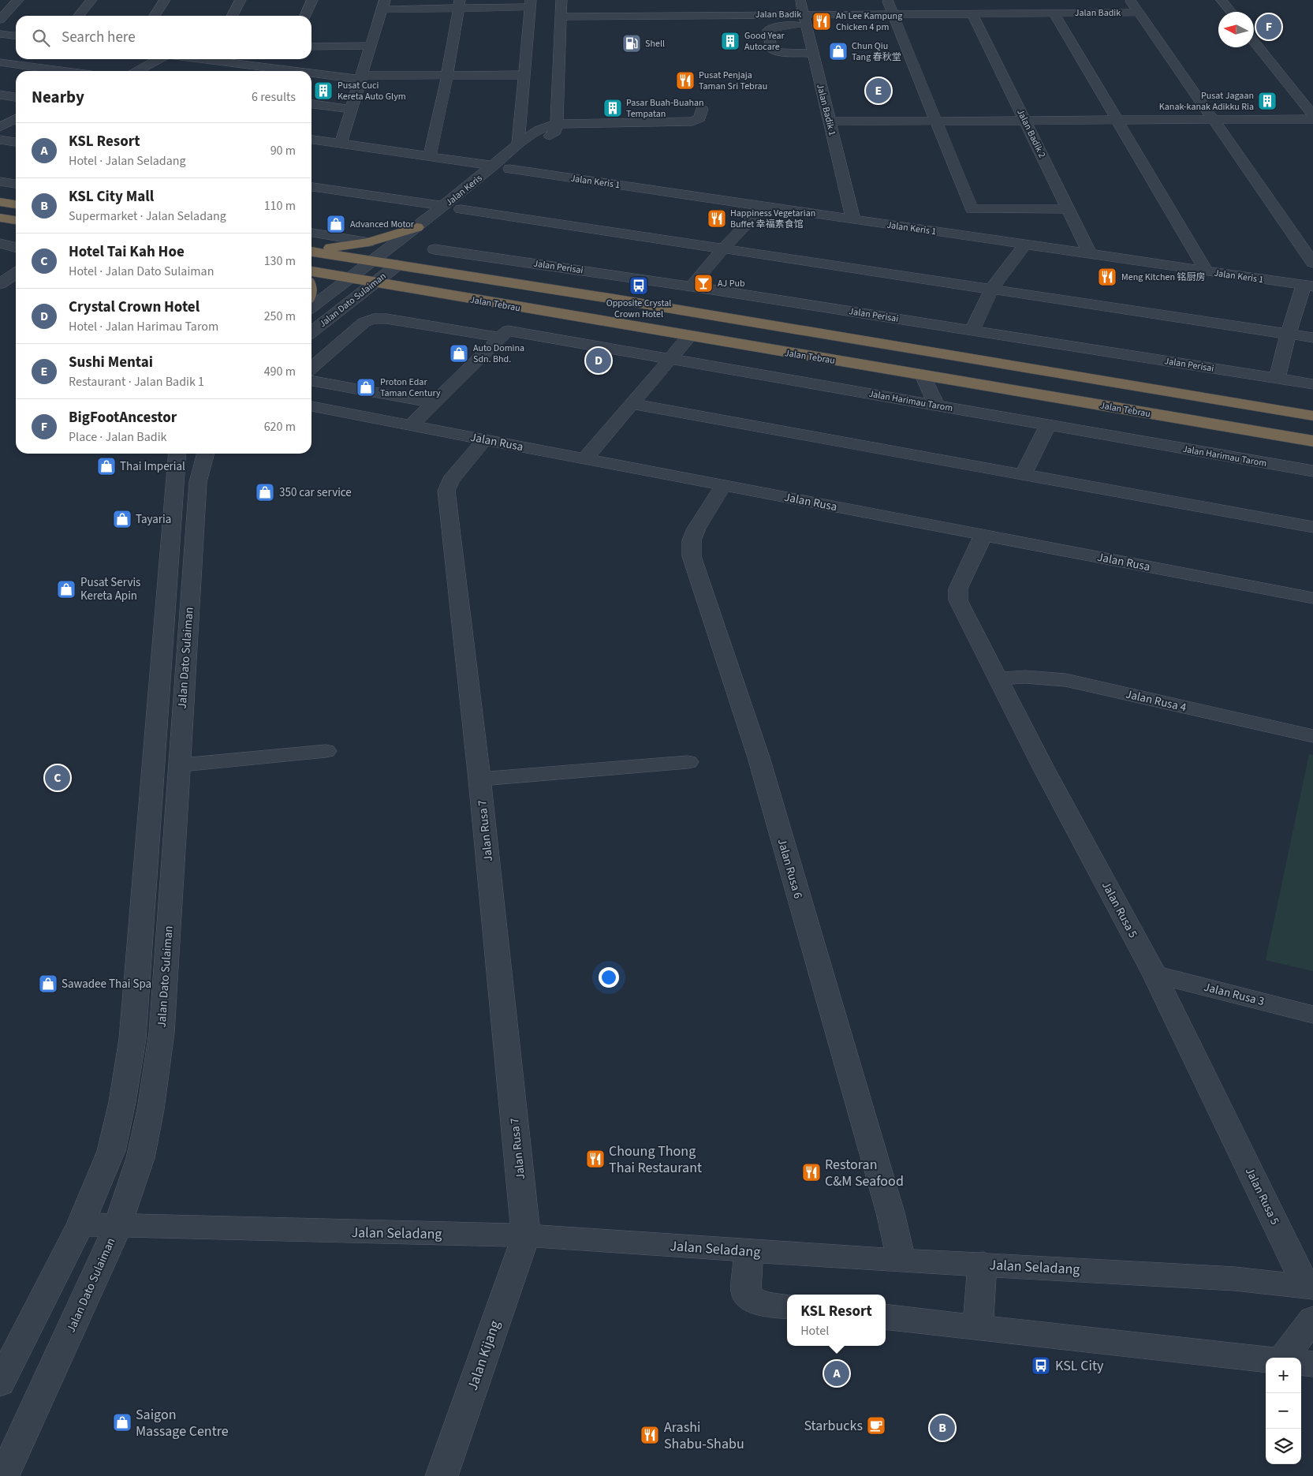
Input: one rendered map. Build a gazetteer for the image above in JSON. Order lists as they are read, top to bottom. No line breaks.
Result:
{"streets":{"highway":["Jalan Tebrau"],"street":["Jalan Badik","Jalan Badik 1","Jalan Badik 2","Jalan Keris 1","Jalan Keris","Jalan Perisai","Jalan Dato Sulaiman","Jalan Harimau Tarom","Jalan Rusa","Jalan Rusa 4","Jalan Rusa 7","Jalan Rusa 6","Jalan Rusa 5","Jalan Rusa 3","Jalan Seladang","Jalan Kijang"]},"crossings":[["Jalan Badik","Jalan Badik 1"],["Jalan Badik","Jalan Badik 2"],["Jalan Badik 1","Jalan Keris 1"],["Jalan Badik 2","Jalan Keris 1"],["Jalan Keris 1","Jalan Keris"],["Jalan Keris","Jalan Perisai"],["Jalan Keris","Jalan Dato Sulaiman"],["Jalan Keris","Jalan Tebrau"],["Jalan Dato Sulaiman","Jalan Tebrau"],["Jalan Dato Sulaiman","Jalan Seladang"],["Jalan Rusa","Jalan Rusa 7"],["Jalan Rusa","Jalan Rusa 6"],["Jalan Rusa","Jalan Rusa 5"],["Jalan Rusa 4","Jalan Rusa 5"],["Jalan Rusa 7","Jalan Seladang"],["Jalan Rusa 7","Jalan Kijang"],["Jalan Rusa 6","Jalan Seladang"],["Jalan Rusa 5","Jalan Rusa 3"],["Jalan Rusa 5","Jalan Seladang"],["Jalan Seladang","Jalan Kijang"]],"places":{"restaurant":["Ah Lee Kampung Chicken 4 pm","Pusat Penjaja Taman Sri Tebrau","Happiness Vegetarian Buffet 幸福素食馆","Meng Kitchen 铭厨房","Choung Thong Thai Restaurant","Restoran C&M Seafood","Arashi Shabu-Shabu"],"building":["Good Year Autocare","Pusat Cuci Kereta Auto Glym","Pusat Jagaan Kanak-kanak Adikku Ria","Pasar Buah-Buahan Tempatan"],"fuel station":["Shell"],"shop":["Chun Qiu Tang 春秋堂","Advanced Motor","Auto Domina Sdn. Bhd.","Proton Edar Taman Century","Thai Imperial","350 car service","Tayaria","Pusat Servis Kereta Apin","Sawadee Thai Spa","Saigon Massage Centre"],"bar":["AJ Pub"],"bus stop":["Opposite Crystal Crown Hotel","KSL City"],"cafe":["Starbucks"]},"north":"left","page":{"pins":["F","E","D","C","A","B"],"search":"Search here","heading":["Nearby","6 results"],"list":[{"mark":"A","name":"KSL Resort","note":"Hotel · Jalan Seladang","value":"90 m"},{"mark":"B","name":"KSL City Mall","note":"Supermarket · Jalan Seladang","value":"110 m"},{"mark":"C","name":"Hotel Tai Kah Hoe","note":"Hotel · Jalan Dato Sulaiman","value":"130 m"},{"mark":"D","name":"Crystal Crown Hotel","note":"Hotel · Jalan Harimau Tarom","value":"250 m"},{"mark":"E","name":"Sushi Mentai","note":"Restaurant · Jalan Badik 1","value":"490 m"},{"mark":"F","name":"BigFootAncestor","note":"Place · Jalan Badik","value":"620 m"}],"popup":["KSL Resort","Hotel"],"map_buttons":["+","−"]}}
